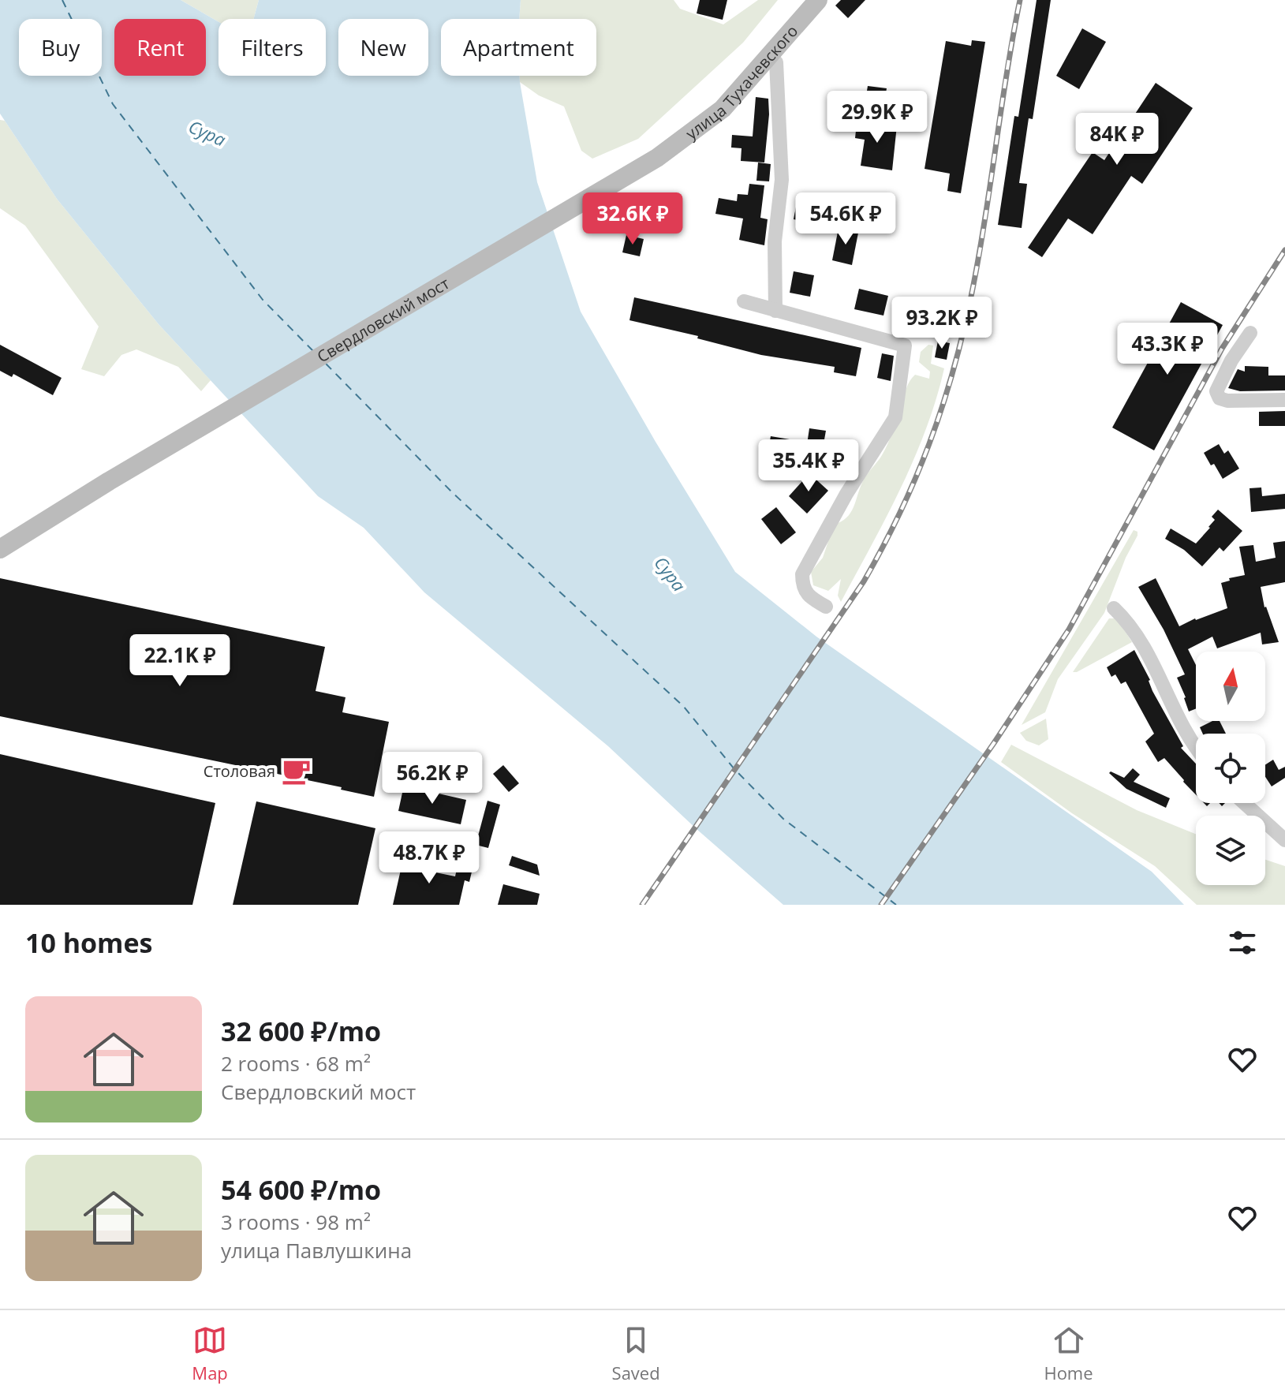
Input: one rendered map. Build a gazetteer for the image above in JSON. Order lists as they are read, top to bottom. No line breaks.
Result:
{"streets":{"main road":["улица Тухачевского","Свердловский мост"]},"crossings":[["улица Тухачевского","Свердловский мост"]],"water":["Сура"],"places":{"cafe":["Столовая"]},"north":"top","page":{"chip":["Buy","Rent","Filters","New","Apartment"],"price":["29.9K ₽","84K ₽","32.6K ₽","54.6K ₽","93.2K ₽","43.3K ₽","35.4K ₽","22.1K ₽","56.2K ₽","48.7K ₽"],"heading":"10 homes","list":[{"name":"32 600 ₽/mo","note":"2 rooms · 68 m² · Свердловский мост"},{"name":"54 600 ₽/mo","note":"3 rooms · 98 m² · улица Павлушкина"}],"tabs":["Map","Saved","Home"]}}
